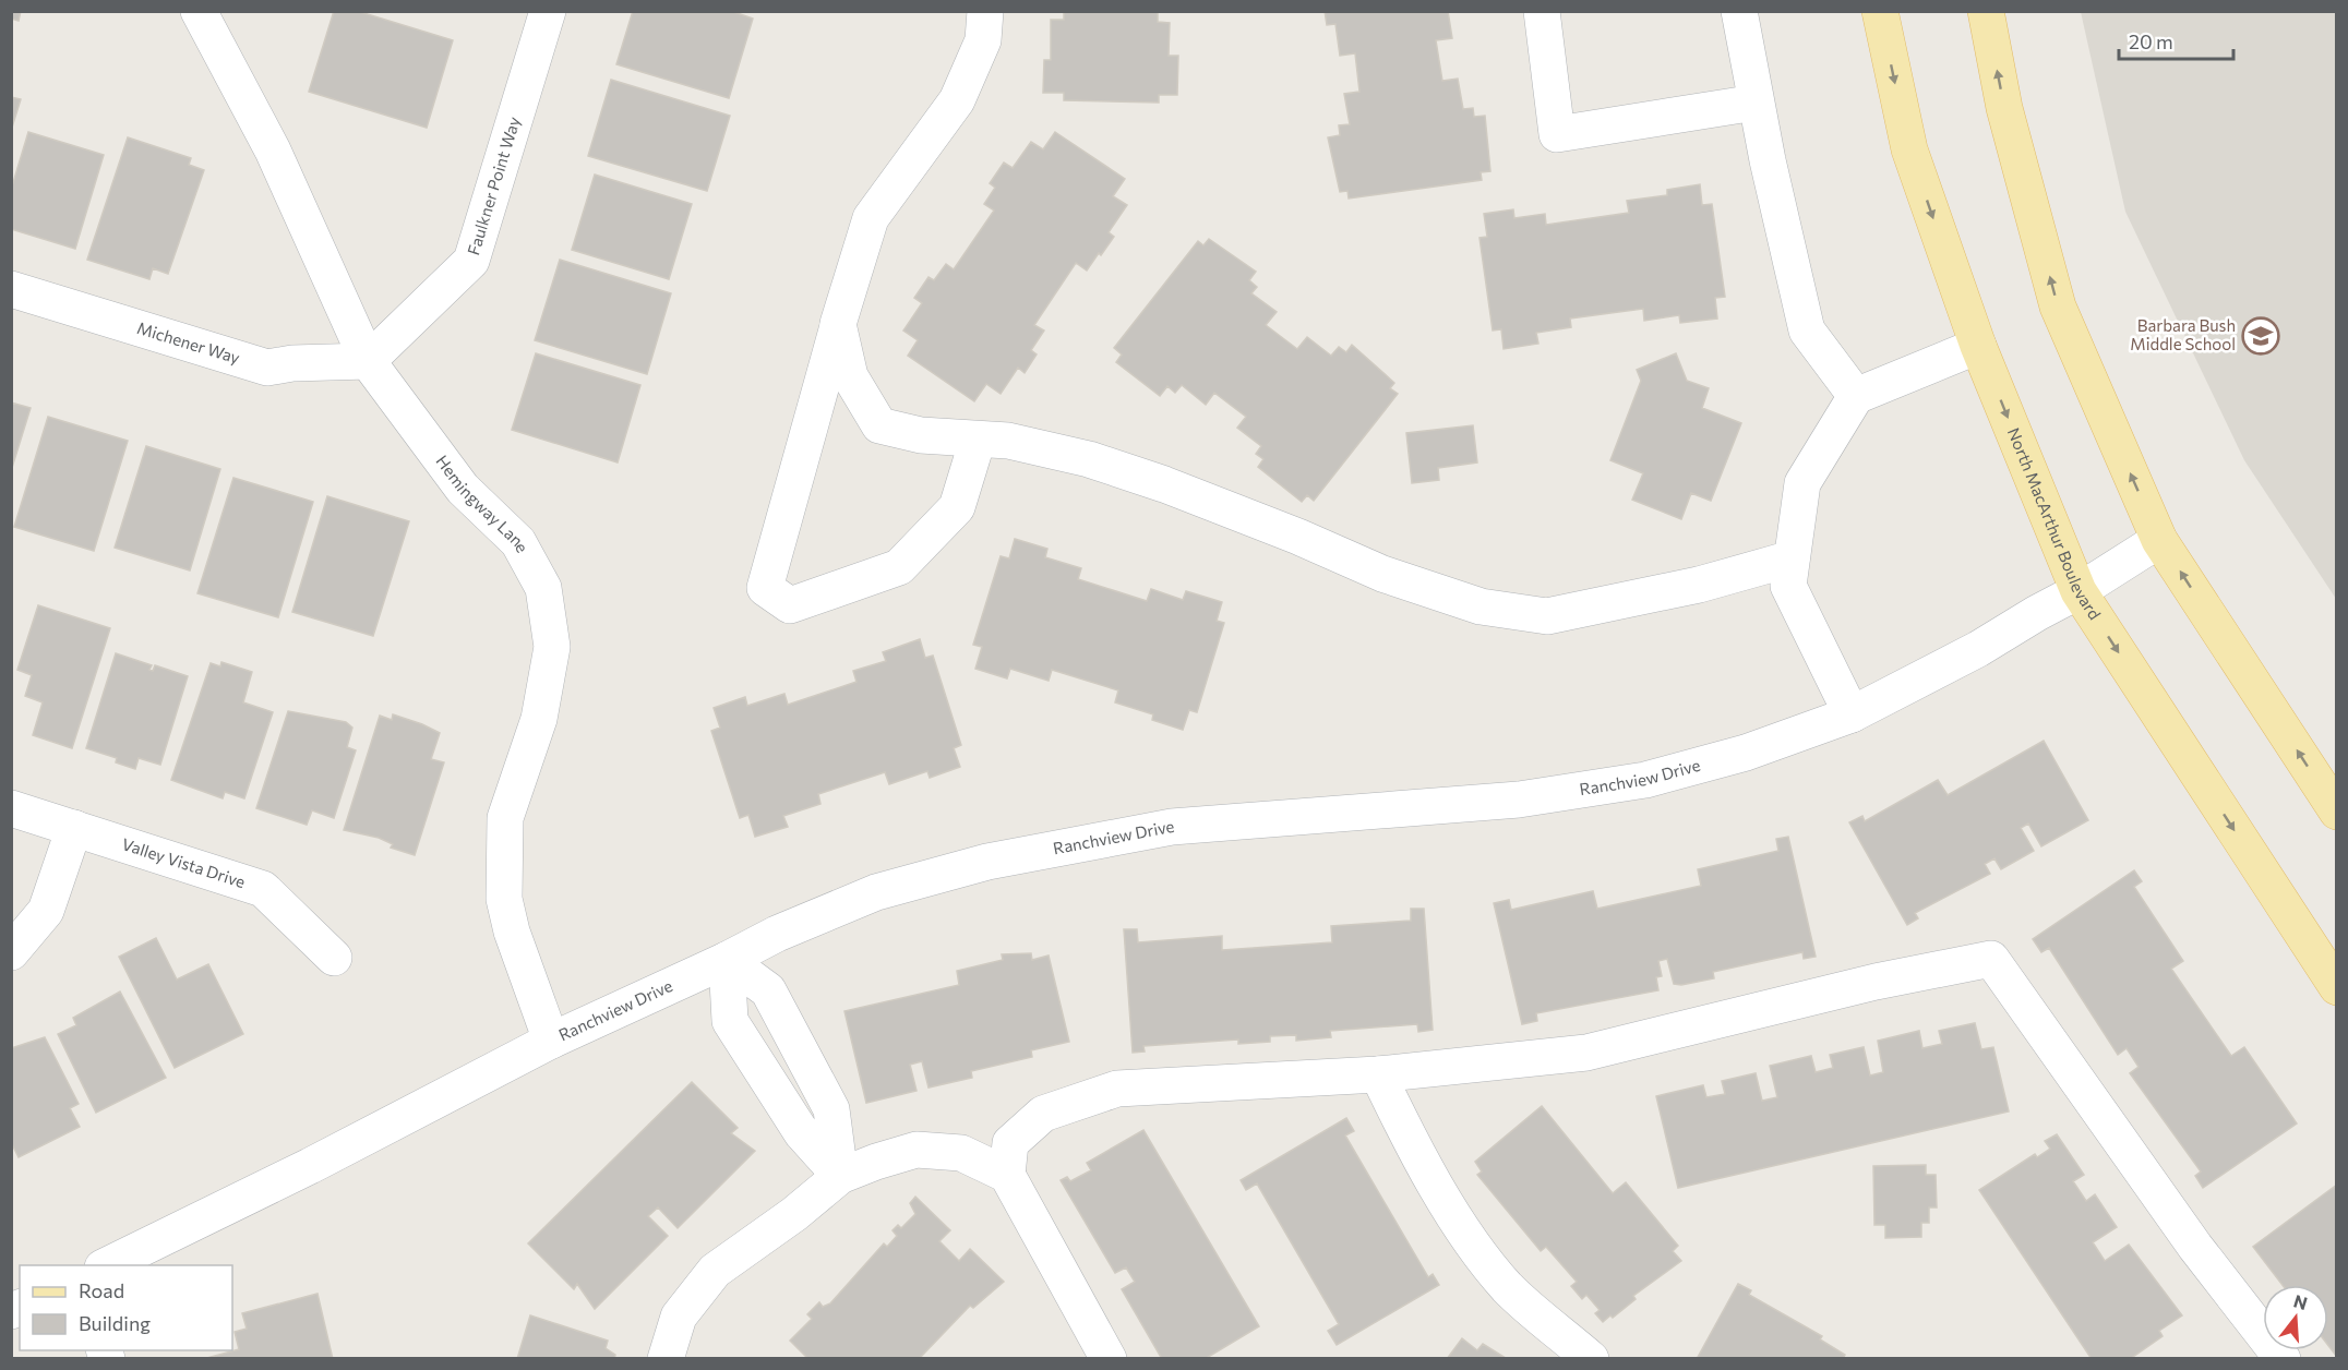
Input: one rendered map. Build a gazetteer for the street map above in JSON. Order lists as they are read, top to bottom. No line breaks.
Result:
{"streets":{"main road":["North MacArthur Boulevard"],"street":["Faulkner Point Way","Michener Way","Hemingway Lane","Ranchview Drive","Valley Vista Drive"]},"crossings":[["Faulkner Point Way","Michener Way"],["Faulkner Point Way","Hemingway Lane"],["Michener Way","Hemingway Lane"],["Hemingway Lane","Ranchview Drive"],["North MacArthur Boulevard","Ranchview Drive"]],"places":{"school or university":["Barbara Bush Middle School"]},"legend":["Road","Building"],"scale_bar":"20 m","north":"top"}
